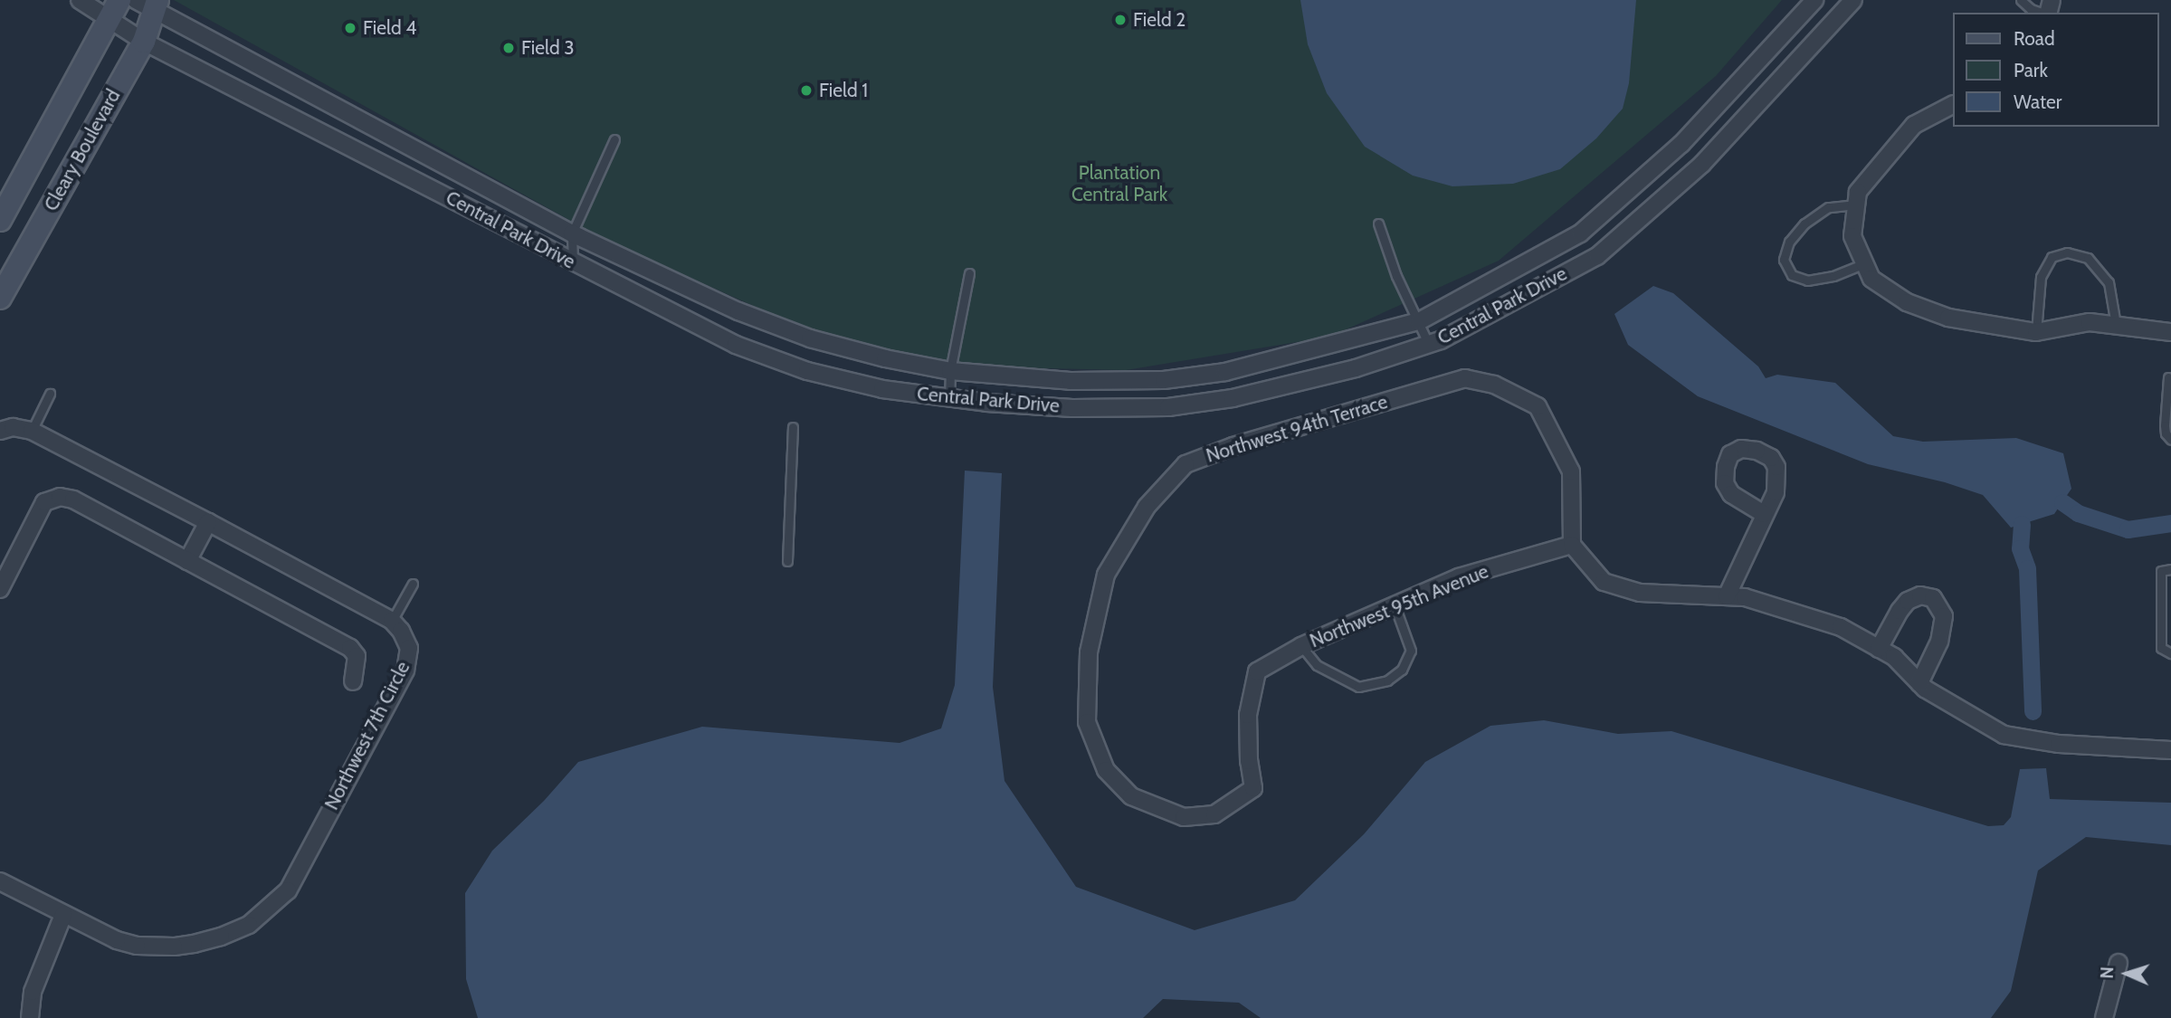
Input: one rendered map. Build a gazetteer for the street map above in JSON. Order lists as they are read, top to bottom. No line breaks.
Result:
{"streets":{"street":["Cleary Boulevard","Central Park Drive","Northwest 94th Terrace","Northwest 95th Avenue","Northwest 7th Circle"]},"crossings":[["Cleary Boulevard","Central Park Drive"],["Northwest 94th Terrace","Northwest 95th Avenue"]],"parks":["Plantation Central Park"],"places":["Field 2","Field 4","Field 3","Field 1"],"legend":["Road","Park","Water"],"north":"left"}
